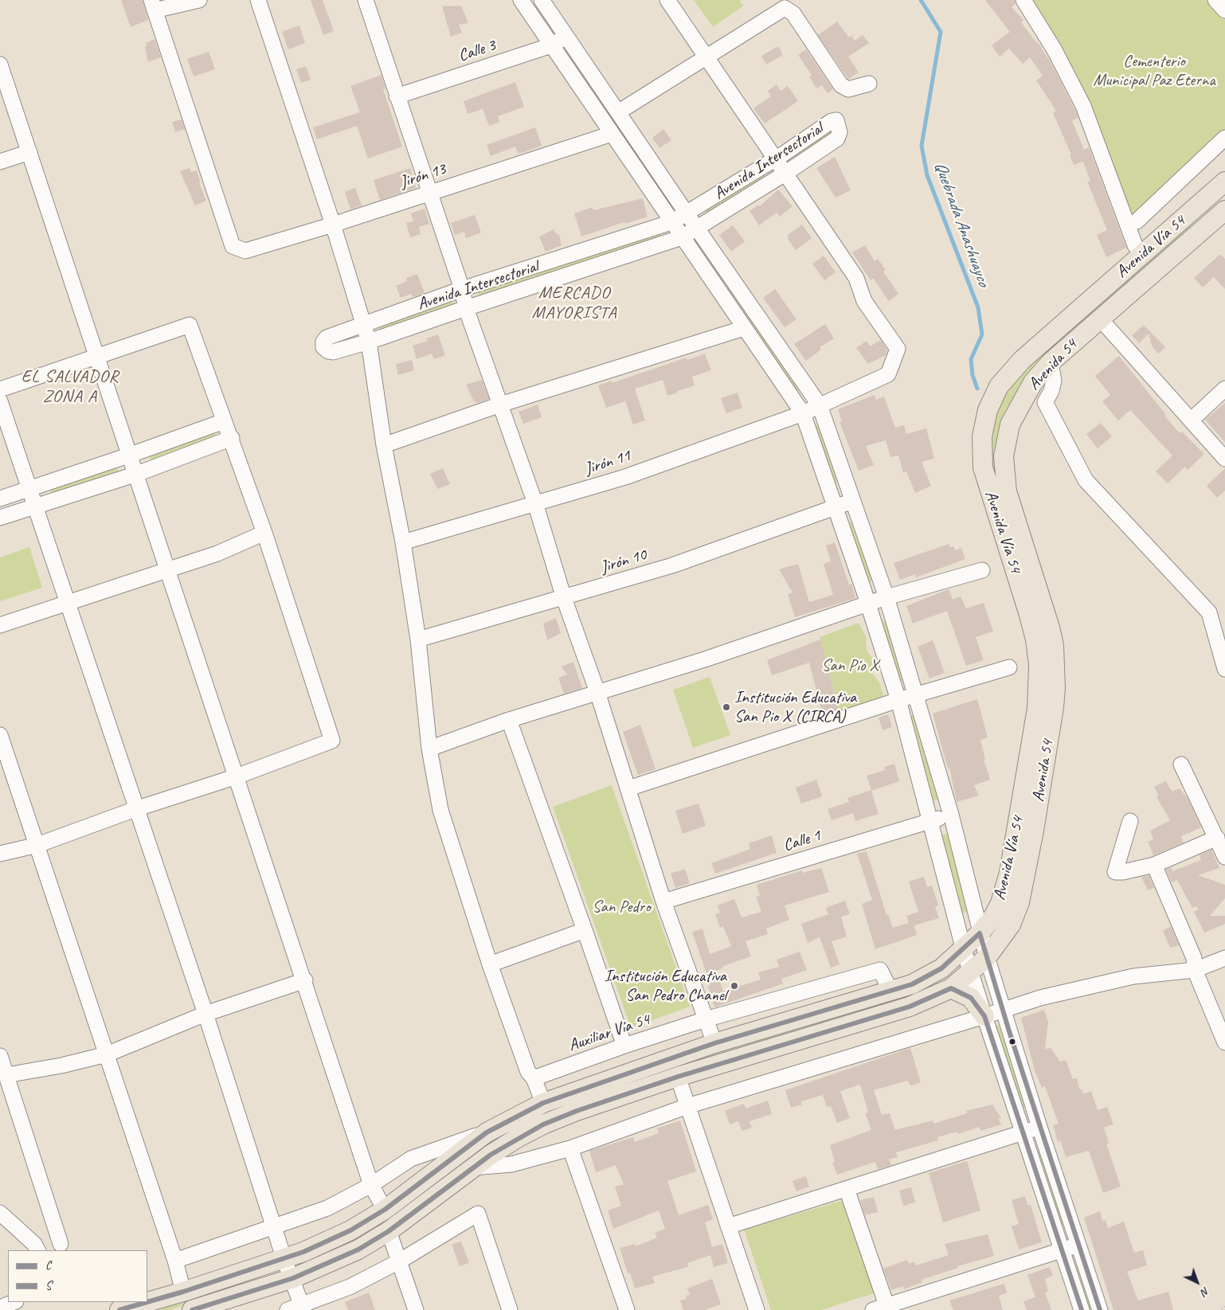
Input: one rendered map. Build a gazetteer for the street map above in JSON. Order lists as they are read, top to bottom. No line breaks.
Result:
{"streets":{"main road":["Avenida Vía 54","Avenida 54"],"street":["Calle 3","Avenida Intersectorial","Jirón 13","Jirón 11","Jirón 10","Calle 1","Auxiliar Vía 54"]},"crossings":[["Avenida Intersectorial","Jirón 11"],["Avenida Vía 54","Auxiliar Vía 54"]],"districts":["MERCADO MAYORISTA","EL SALVADOR ZONA A"],"water":["Quebrada Anashuayco"],"parks":["Cementerio Municipal Paz Eterna","San Pío X","San Pedro"],"places":["Institución Educativa San Pio X (CIRCA)","Institución Educativa San Pedro Chanel"],"lines":["transit line C","transit line S"],"legend":["C","S"],"north":"bottom right"}
